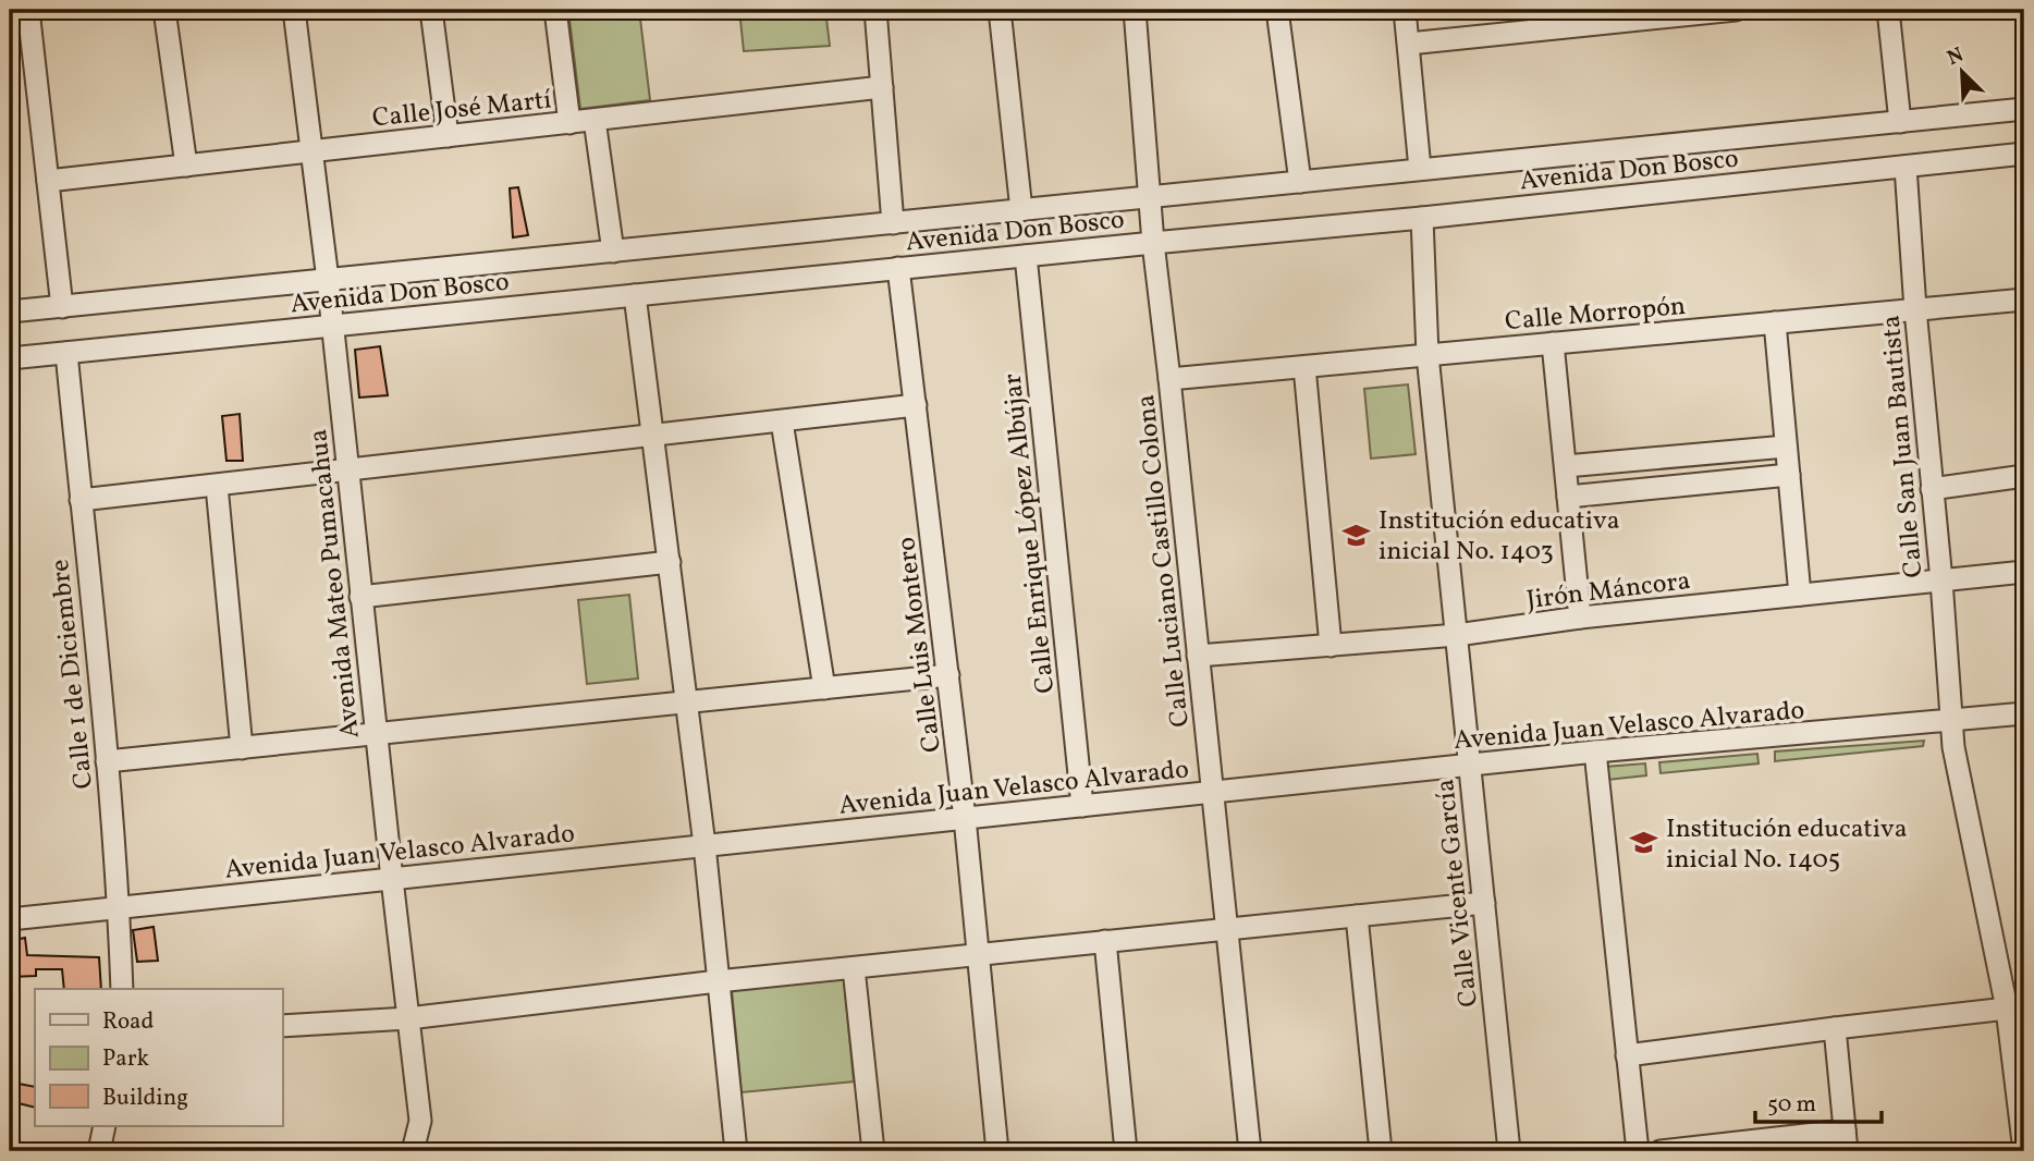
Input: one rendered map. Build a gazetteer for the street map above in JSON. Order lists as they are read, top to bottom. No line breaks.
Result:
{"streets":{"street":["Calle José Martí","Avenida Don Bosco","Calle Morropón","Calle San Juan Bautista","Calle Enrique López Albújar","Calle Luciano Castillo Colona","Avenida Mateo Pumacahua","Jirón Máncora","Calle Luis Montero","Calle 1 de Diciembre","Avenida Juan Velasco Alvarado","Calle Vicente García"]},"crossings":[["Calle José Martí","Avenida Mateo Pumacahua"],["Avenida Don Bosco","Calle San Juan Bautista"],["Avenida Don Bosco","Calle Enrique López Albújar"],["Avenida Don Bosco","Calle Luciano Castillo Colona"],["Avenida Don Bosco","Avenida Mateo Pumacahua"],["Avenida Don Bosco","Calle Luis Montero"],["Avenida Don Bosco","Calle 1 de Diciembre"],["Avenida Don Bosco","Calle Vicente García"],["Calle Morropón","Calle San Juan Bautista"],["Calle Morropón","Calle Luciano Castillo Colona"],["Calle Morropón","Calle Vicente García"],["Calle San Juan Bautista","Jirón Máncora"],["Calle San Juan Bautista","Avenida Juan Velasco Alvarado"],["Calle Enrique López Albújar","Avenida Juan Velasco Alvarado"],["Calle Luciano Castillo Colona","Jirón Máncora"],["Calle Luciano Castillo Colona","Avenida Juan Velasco Alvarado"],["Avenida Mateo Pumacahua","Avenida Juan Velasco Alvarado"],["Jirón Máncora","Calle Vicente García"],["Calle Luis Montero","Avenida Juan Velasco Alvarado"],["Calle 1 de Diciembre","Avenida Juan Velasco Alvarado"],["Avenida Juan Velasco Alvarado","Calle Vicente García"]],"places":{"school or university":["Institución educativa inicial No. 1403","Institución educativa inicial No. 1405"]},"legend":["Road","Park","Building"],"scale_bar":"50 m","north":"top left"}
